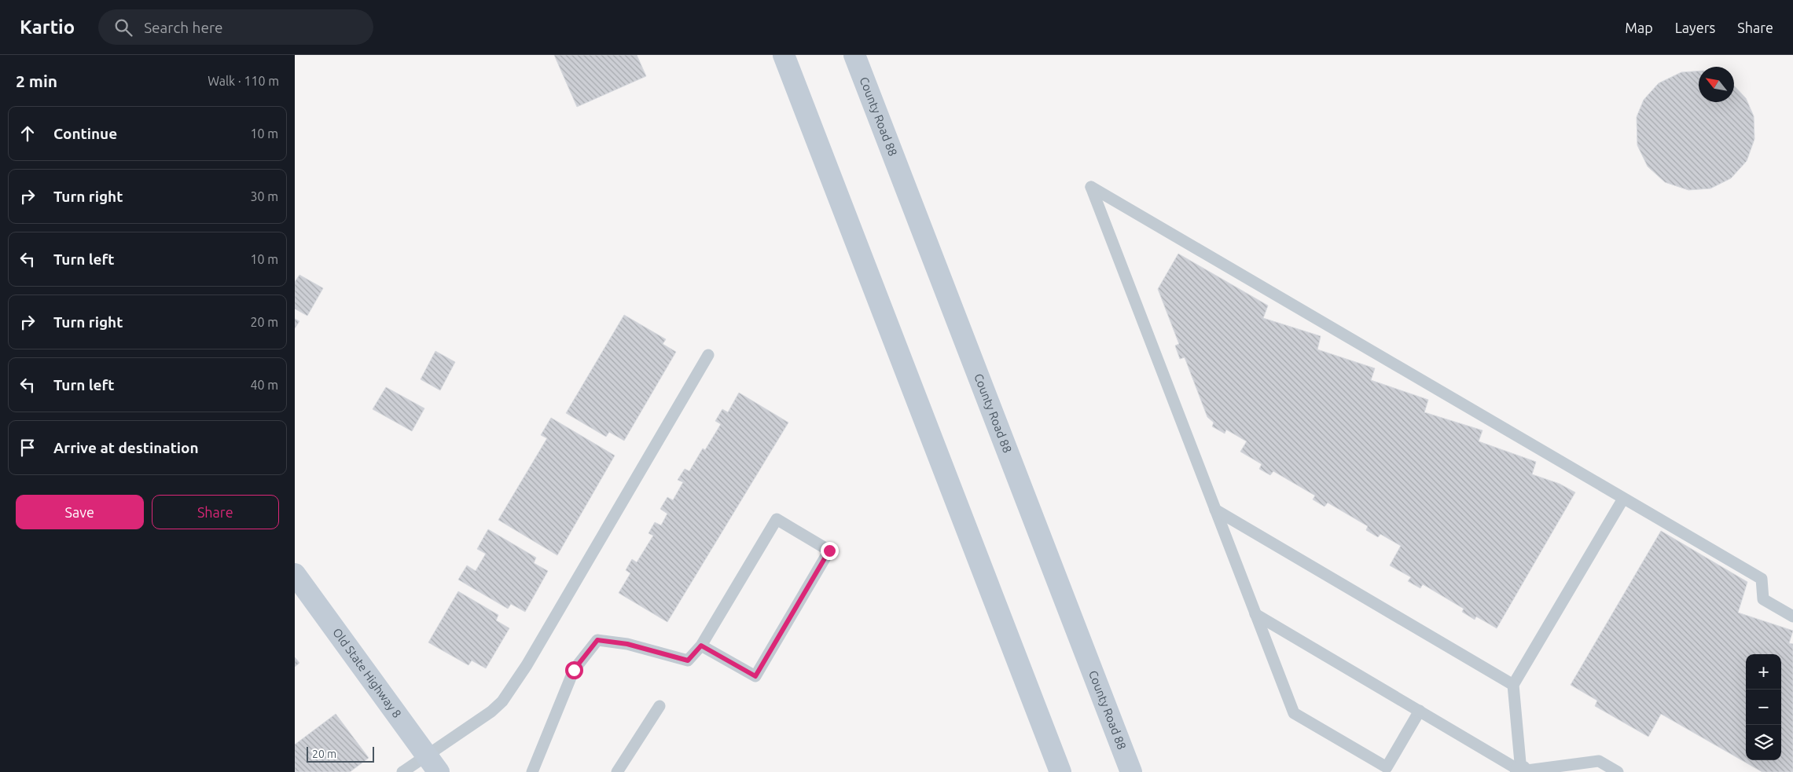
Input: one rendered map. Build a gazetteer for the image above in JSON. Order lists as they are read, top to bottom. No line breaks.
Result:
{"streets":{"main road":["County Road 88","Old State Highway 8"]},"scale_bar":"20 m","north":"top left","page":{"header":"Kartio","search":"Search here","nav":["Map","Layers","Share"],"heading":["2 min","Walk · 110 m"],"list":[["Continue","10 m"],["Turn right","30 m"],["Turn left","10 m"],["Turn right","20 m"],["Turn left","40 m"],"Arrive at destination"],"buttons":["Save","Share"],"map_buttons":["+","−"],"scale":"20 m"}}
